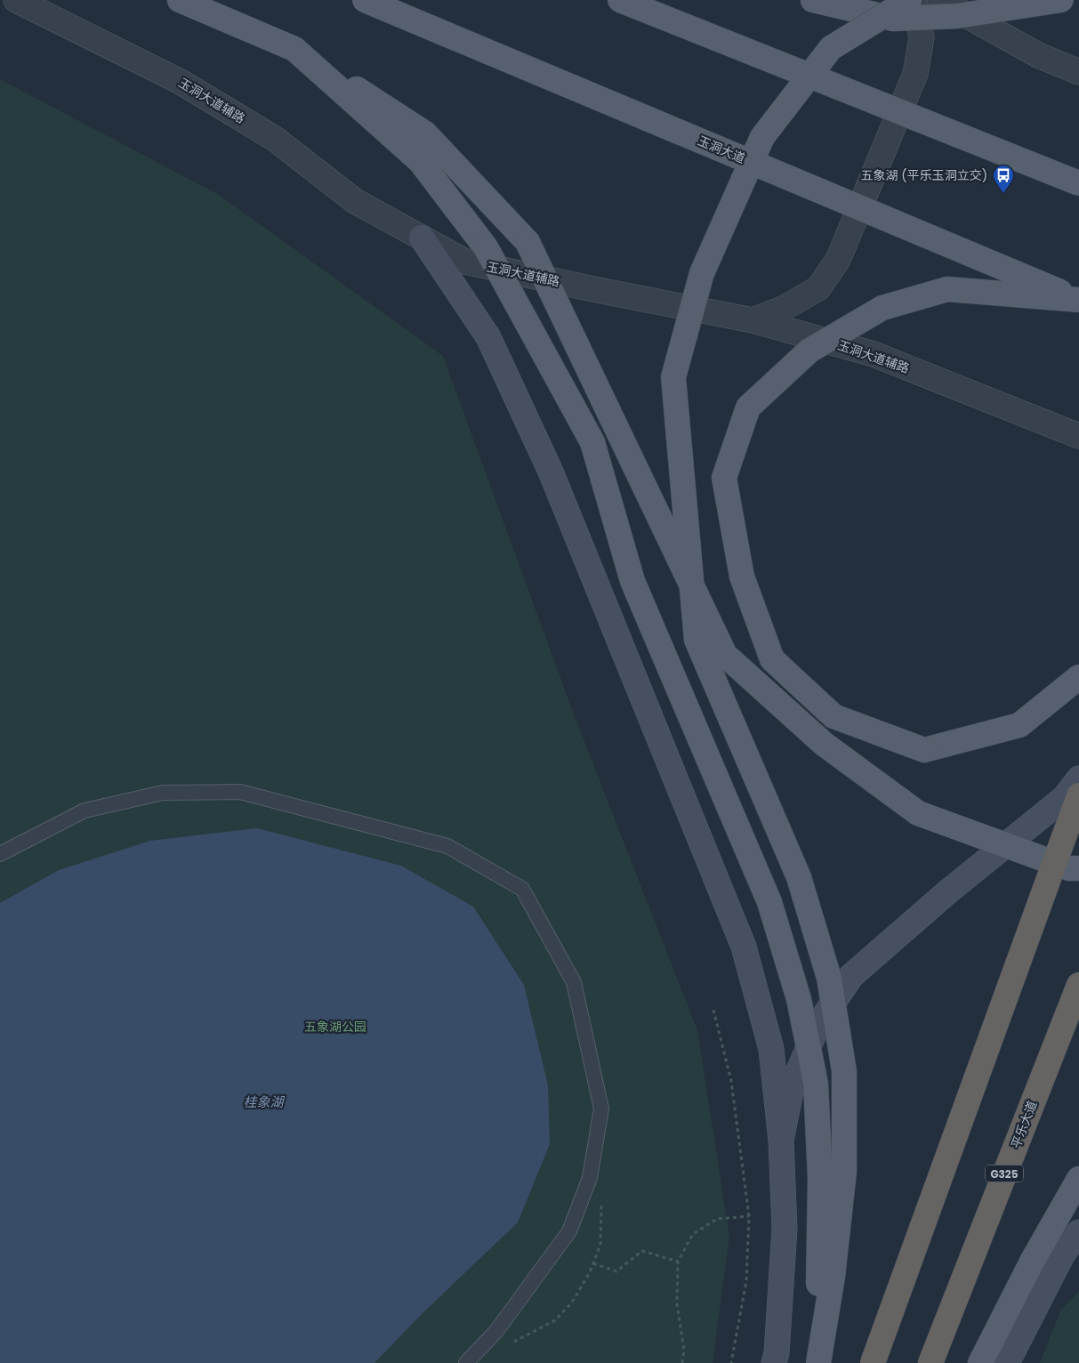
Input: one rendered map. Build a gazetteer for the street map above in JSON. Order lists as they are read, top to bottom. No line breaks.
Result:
{"streets":{"highway":["平乐大道","G325"],"main road":["玉洞大道"],"street":["玉洞大道辅路"]},"water":["桂象湖"],"parks":["五象湖公园"],"places":{"bus stop":["五象湖 (平乐玉洞立交)"]}}
